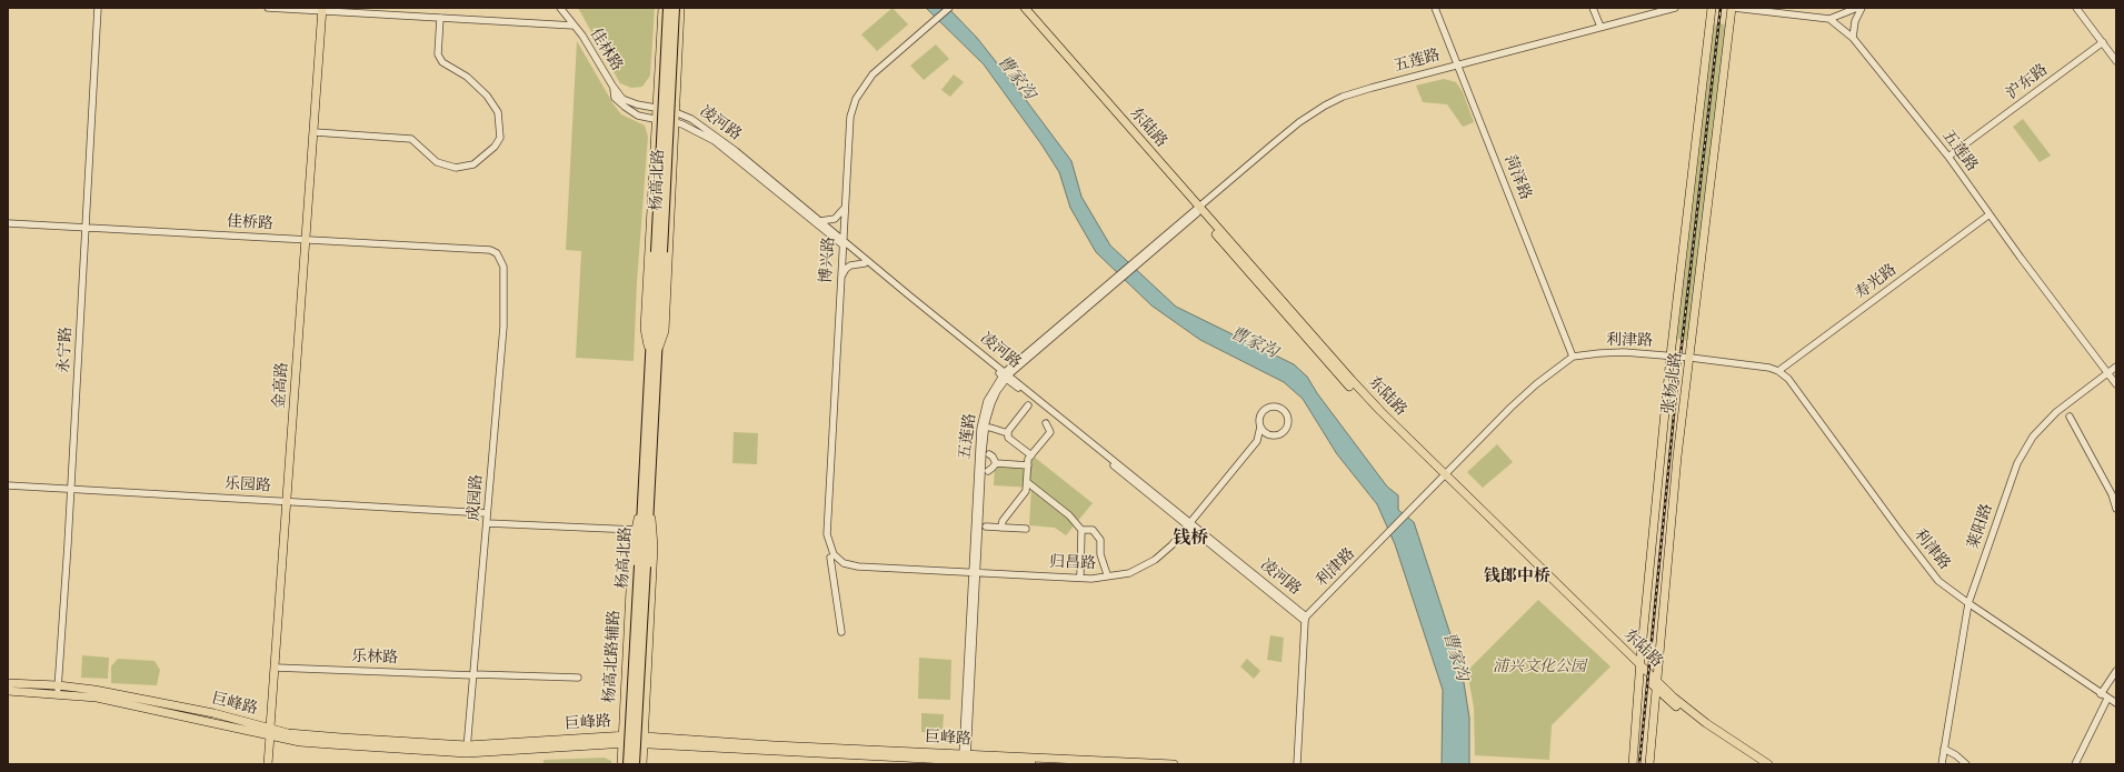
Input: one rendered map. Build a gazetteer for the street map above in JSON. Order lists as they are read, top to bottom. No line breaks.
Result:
{"streets":{"highway":["杨高北路"],"main road":["东陆路","张杨北路","金高路","杨高北路辅路","巨峰路"],"street":["佳林路","五莲路","沪东路","凌河路","菏泽路","佳桥路","博兴路","寿光路","利津路","永宁路","乐园路","成园路","莱阳路","归昌路","乐林路"]},"crossings":[["佳林路","凌河路"],["佳林路","杨高北路"],["五莲路","沪东路"],["五莲路","凌河路"],["五莲路","东陆路"],["五莲路","菏泽路"],["五莲路","寿光路"],["五莲路","莱阳路"],["五莲路","归昌路"],["五莲路","巨峰路"],["凌河路","杨高北路"],["凌河路","博兴路"],["凌河路","利津路"],["凌河路","归昌路"],["东陆路","利津路"],["东陆路","张杨北路"],["菏泽路","利津路"],["杨高北路","杨高北路辅路"],["佳桥路","永宁路"],["佳桥路","金高路"],["佳桥路","成园路"],["博兴路","归昌路"],["寿光路","利津路"],["利津路","张杨北路"],["利津路","莱阳路"],["永宁路","乐园路"],["永宁路","巨峰路"],["金高路","乐园路"],["金高路","乐林路"],["金高路","巨峰路"],["乐园路","成园路"],["成园路","乐林路"],["成园路","巨峰路"],["杨高北路辅路","巨峰路"]],"districts":["钱桥","钱郎中桥"],"water":["曹家沟"],"parks":["浦兴文化公园"]}
